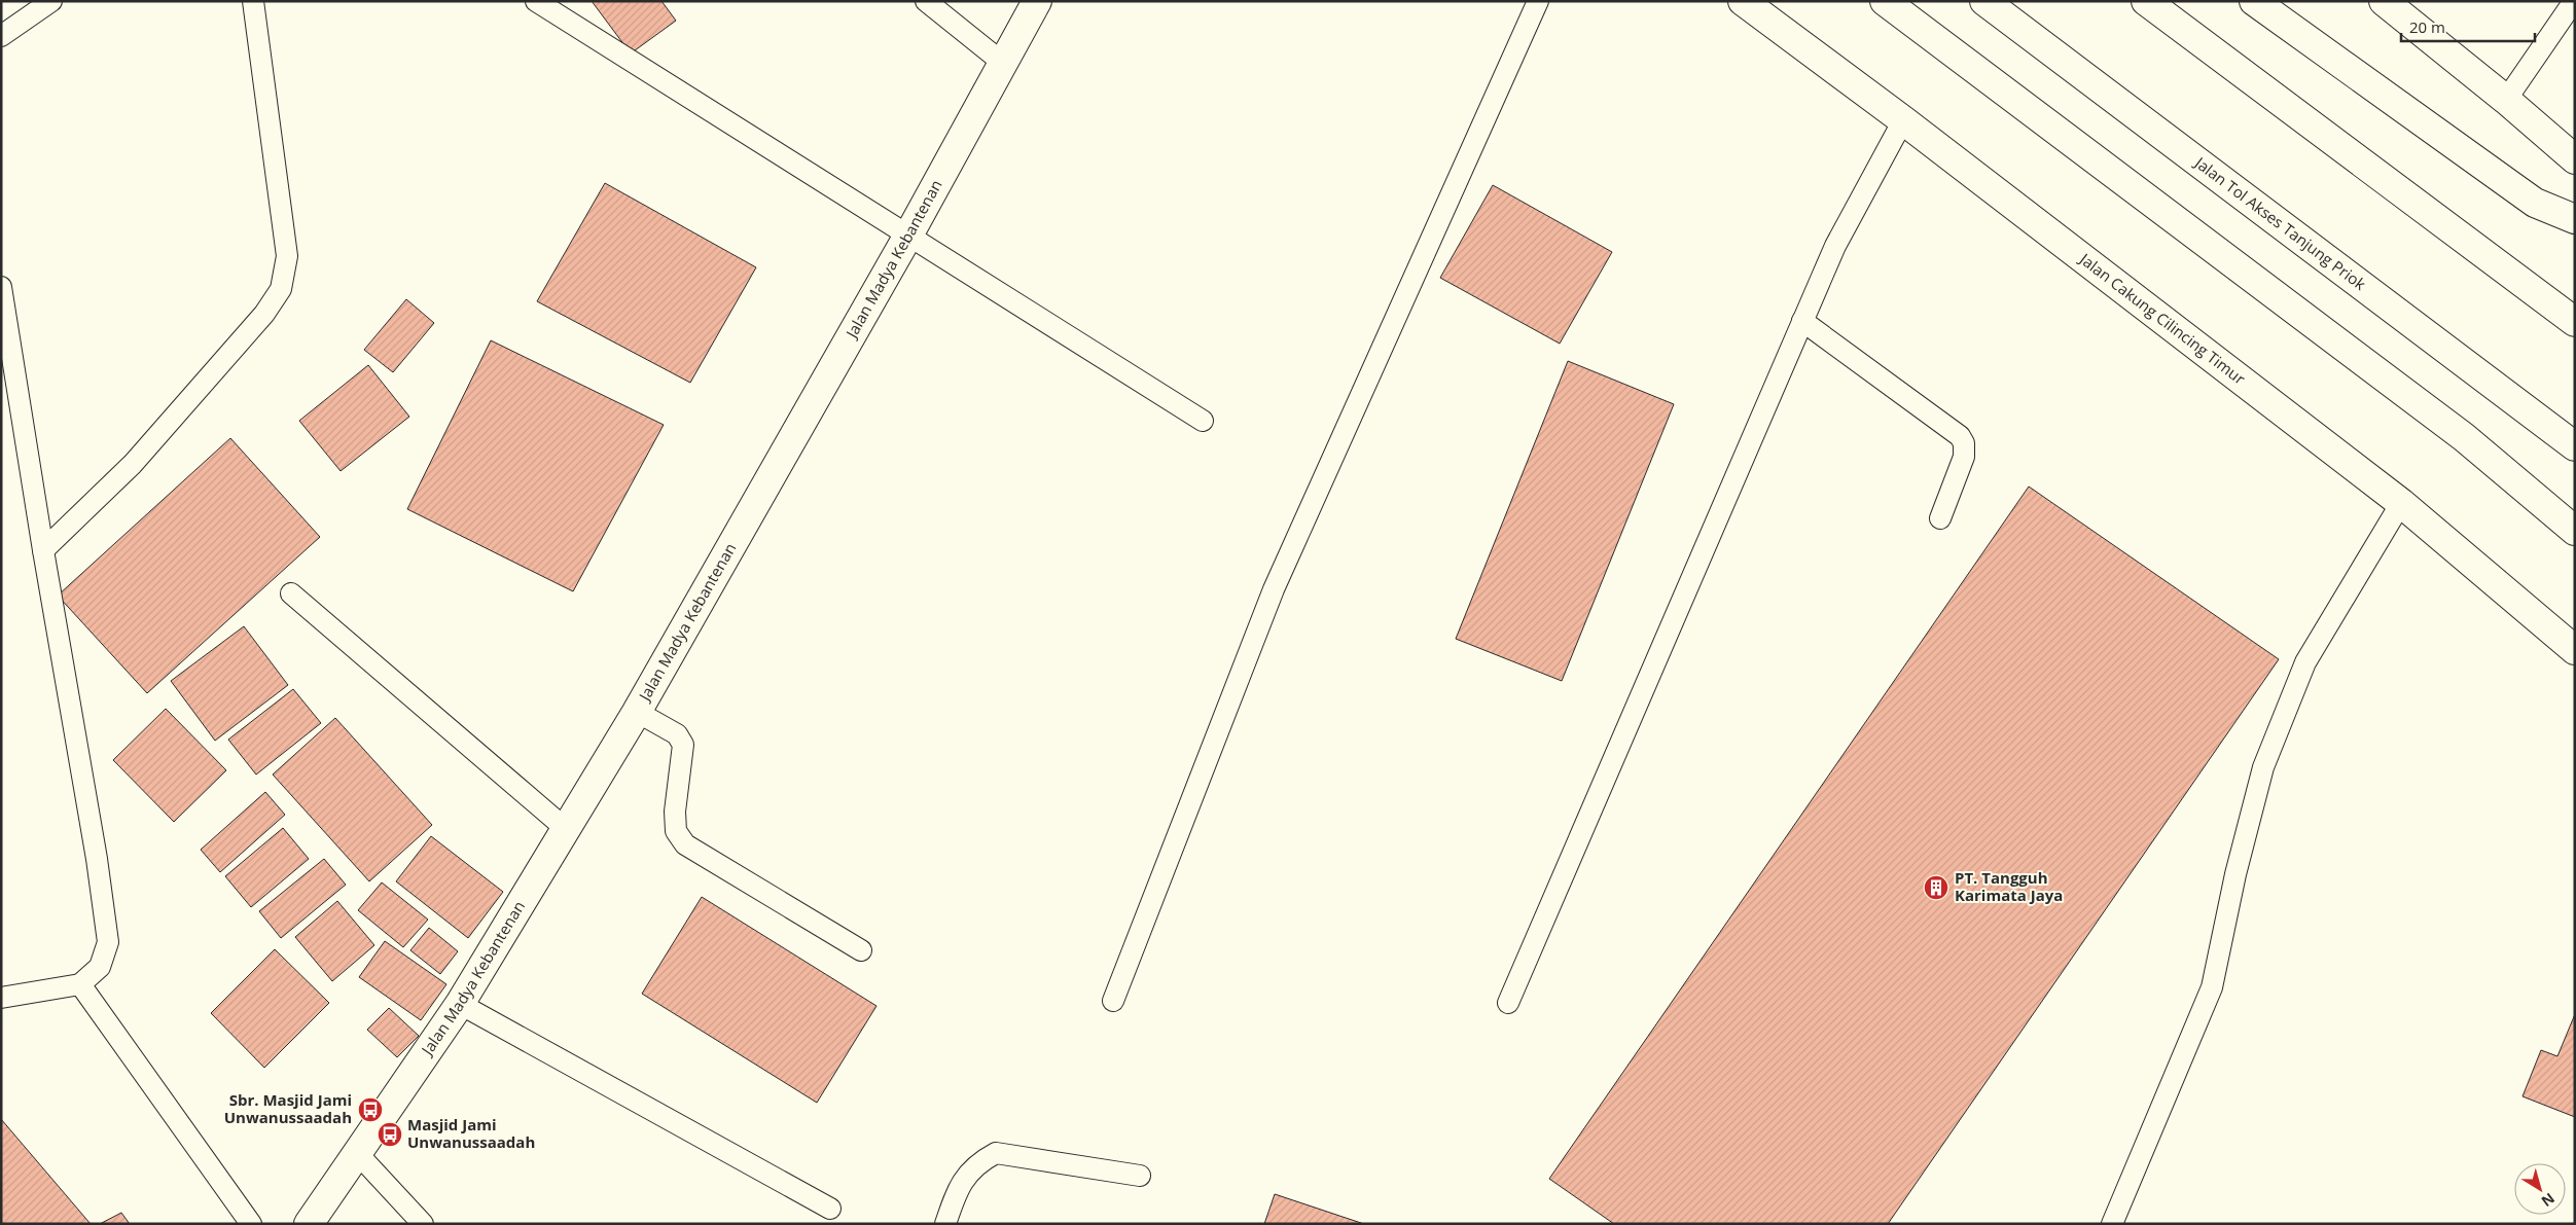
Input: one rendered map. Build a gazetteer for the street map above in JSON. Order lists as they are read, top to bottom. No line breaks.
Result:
{"streets":{"main road":["Jalan Tol Akses Tanjung Priok","Jalan Madya Kebantenan","Jalan Cakung Cilincing Timur"]},"places":{"building":["PT. Tangguh Karimata Jaya"],"bus stop":["Sbr. Masjid Jami Unwanussaadah","Masjid Jami Unwanussaadah"]},"scale_bar":"20 m","north":"bottom right"}
